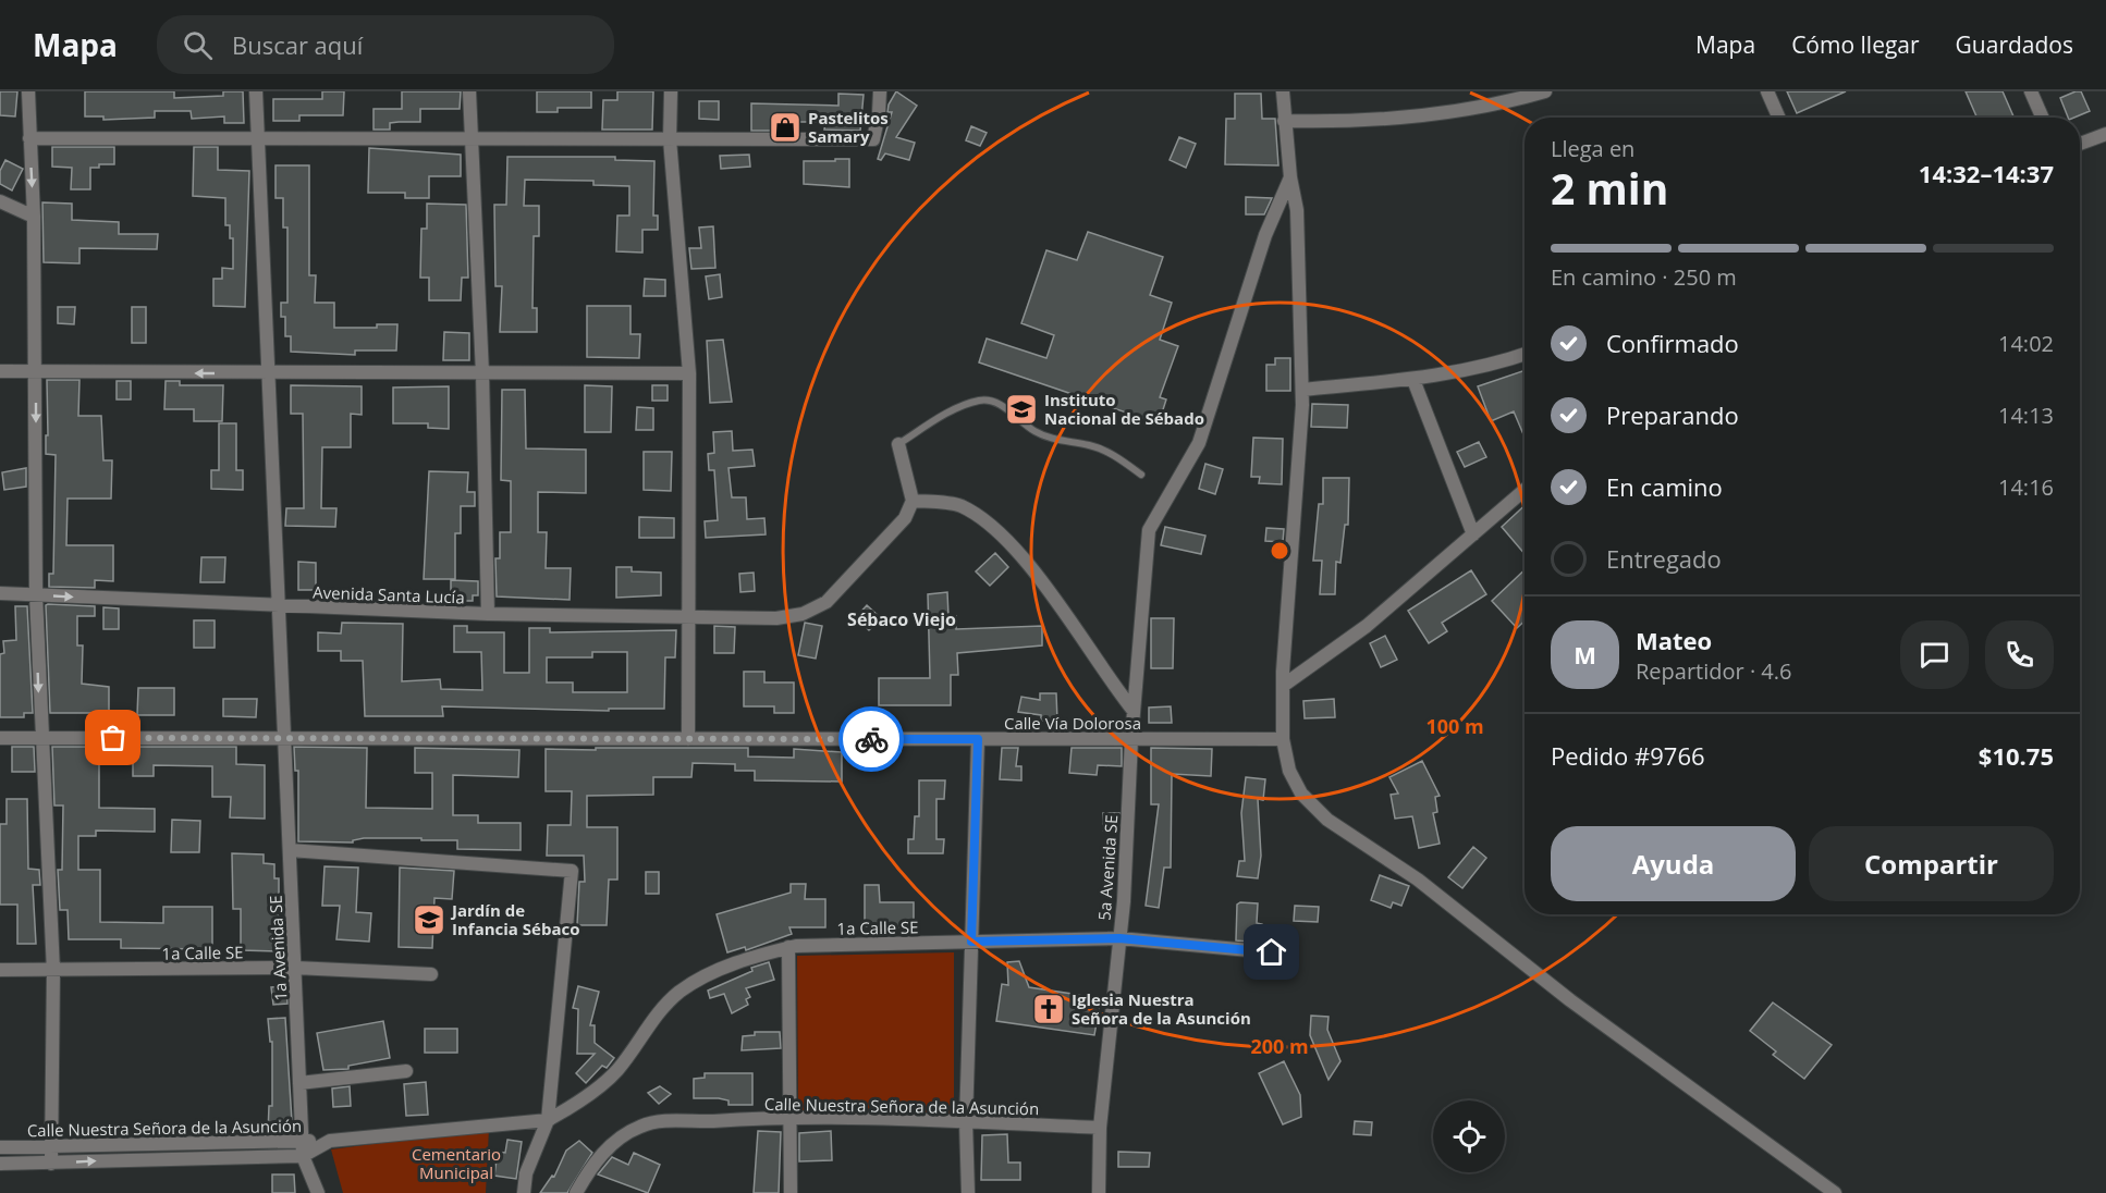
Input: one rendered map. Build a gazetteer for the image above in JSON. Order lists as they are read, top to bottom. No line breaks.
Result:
{"streets":{"street":["Avenida Santa Lucía","Calle Vía Dolorosa","5a Avenida SE","1a Calle SE","1a Avenida SE","Calle Nuestra Señora de la Asunción"]},"crossings":[["Avenida Santa Lucía","1a Avenida SE"],["Calle Vía Dolorosa","5a Avenida SE"],["Calle Vía Dolorosa","1a Avenida SE"],["5a Avenida SE","1a Calle SE"],["5a Avenida SE","Calle Nuestra Señora de la Asunción"],["1a Calle SE","1a Avenida SE"],["1a Calle SE","Calle Nuestra Señora de la Asunción"],["1a Avenida SE","Calle Nuestra Señora de la Asunción"]],"districts":["Sébaco Viejo"],"parks":["Cementario Municipal"],"places":{"shop":["Pastelitos Samary"],"school or university":["Instituto Nacional de Sébado","Jardín de Infancia Sébaco"],"church":["Iglesia Nuestra Señora de la Asunción"]},"page":{"header":"Mapa","search":"Buscar aquí","nav":["Mapa","Cómo llegar","Guardados"],"heading":["2 min","Llega en","14:32–14:37"],"panel":["Mateo","Repartidor · 4.6","Pedido #9766","$10.75"],"bar":"En camino · 250 m","list":[["Confirmado","14:02"],["Preparando","14:13"],["En camino","14:16"],"Entregado"],"round":"M","buttons":["Ayuda","Compartir"]},"rings":["100 m","200 m"]}
